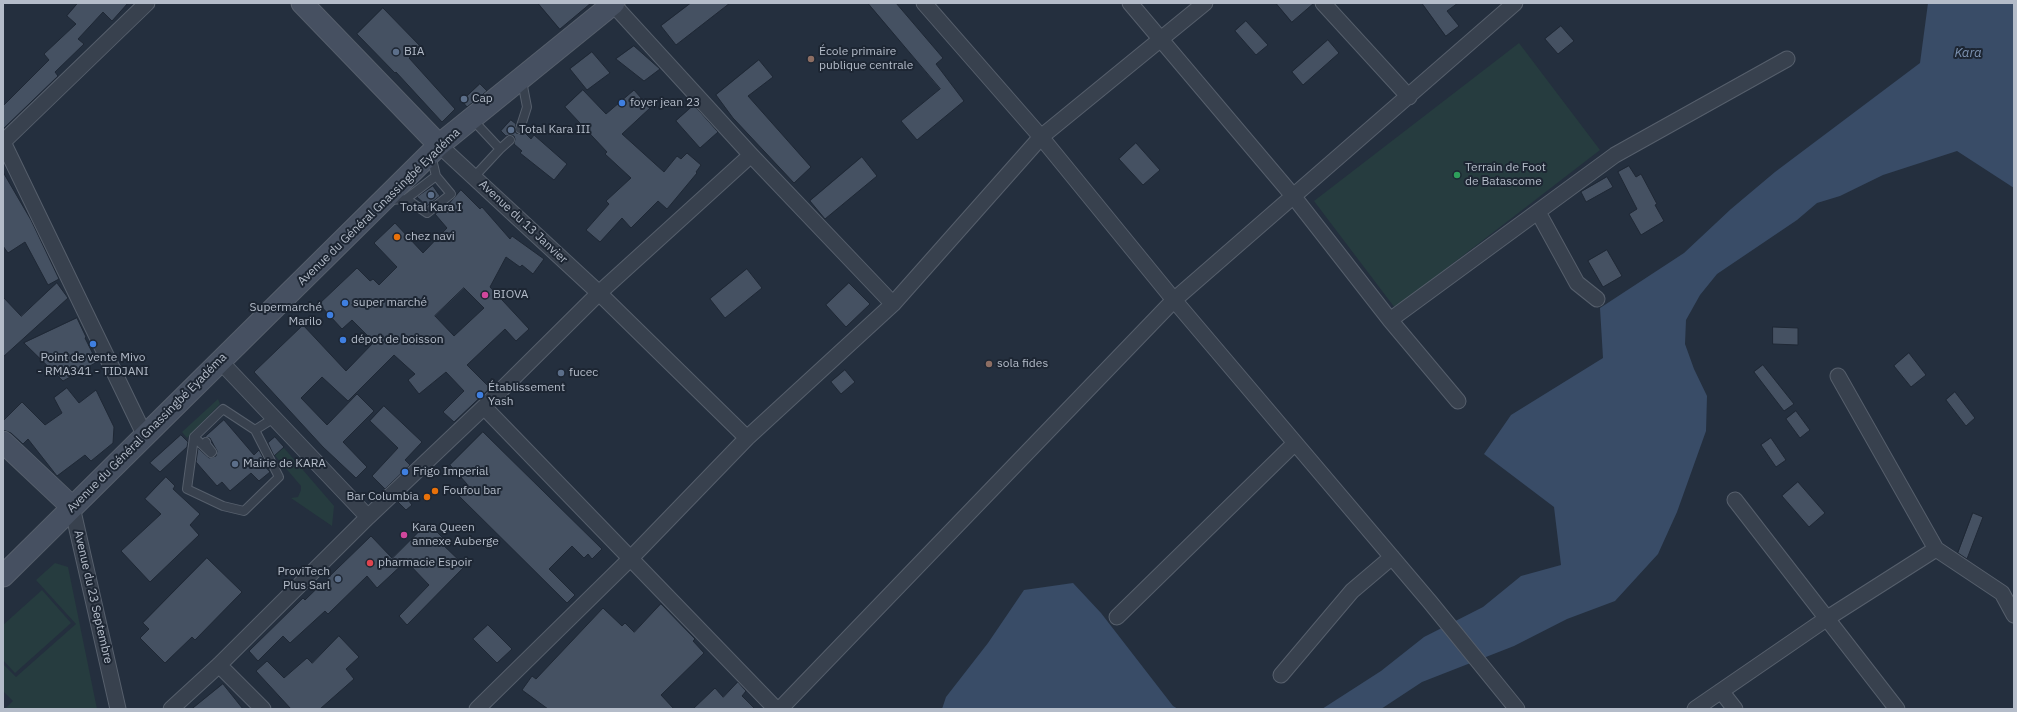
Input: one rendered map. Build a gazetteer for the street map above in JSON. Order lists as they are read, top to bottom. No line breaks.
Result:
{"streets":{"main road":["Avenue du Général Gnassingbé Eyadéma","Avenue du 13 Janvier"],"street":["Avenue du 23 Septembre"]},"crossings":[["Avenue du Général Gnassingbé Eyadéma","Avenue du 13 Janvier"],["Avenue du Général Gnassingbé Eyadéma","Avenue du 23 Septembre"]],"water":["Kara"],"places":["BIA","École primaire publique centrale","Cap","foyer jean 23","Total Kara III","Terrain de Foot de Batascome","Total Kara I","chez navi","BIOVA","super marché","Supermarché Marilo","dépot de boisson","Point de vente Mivo - RMA341 - TIDJANI","sola fides","fucec","Établissement Yash","Mairie de KARA","Frigo Imperial","Foufou bar","Bar Columbia","Kara Queen annexe Auberge","pharmacie Espoir","ProviTech Plus Sarl"]}
